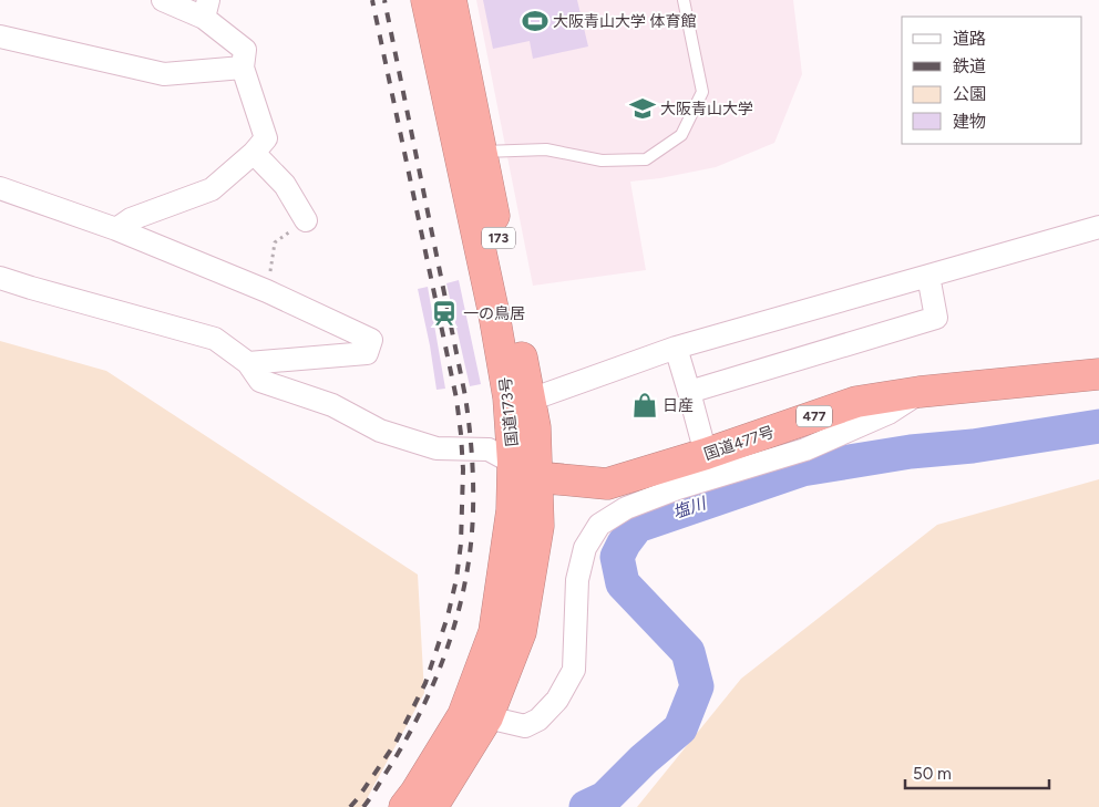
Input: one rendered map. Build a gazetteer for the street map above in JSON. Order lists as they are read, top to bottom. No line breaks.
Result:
{"streets":{"highway":["173","国道173号","477","国道477号"]},"crossings":[["国道173号","国道477号"]],"water":["塩川"],"places":{"sports":["大阪青山大学 体育館"],"school or university":["大阪青山大学"],"station":["一の鳥居"],"shop":["日産"]},"legend":["道路","鉄道","公園","建物"],"scale_bar":"50 m"}
